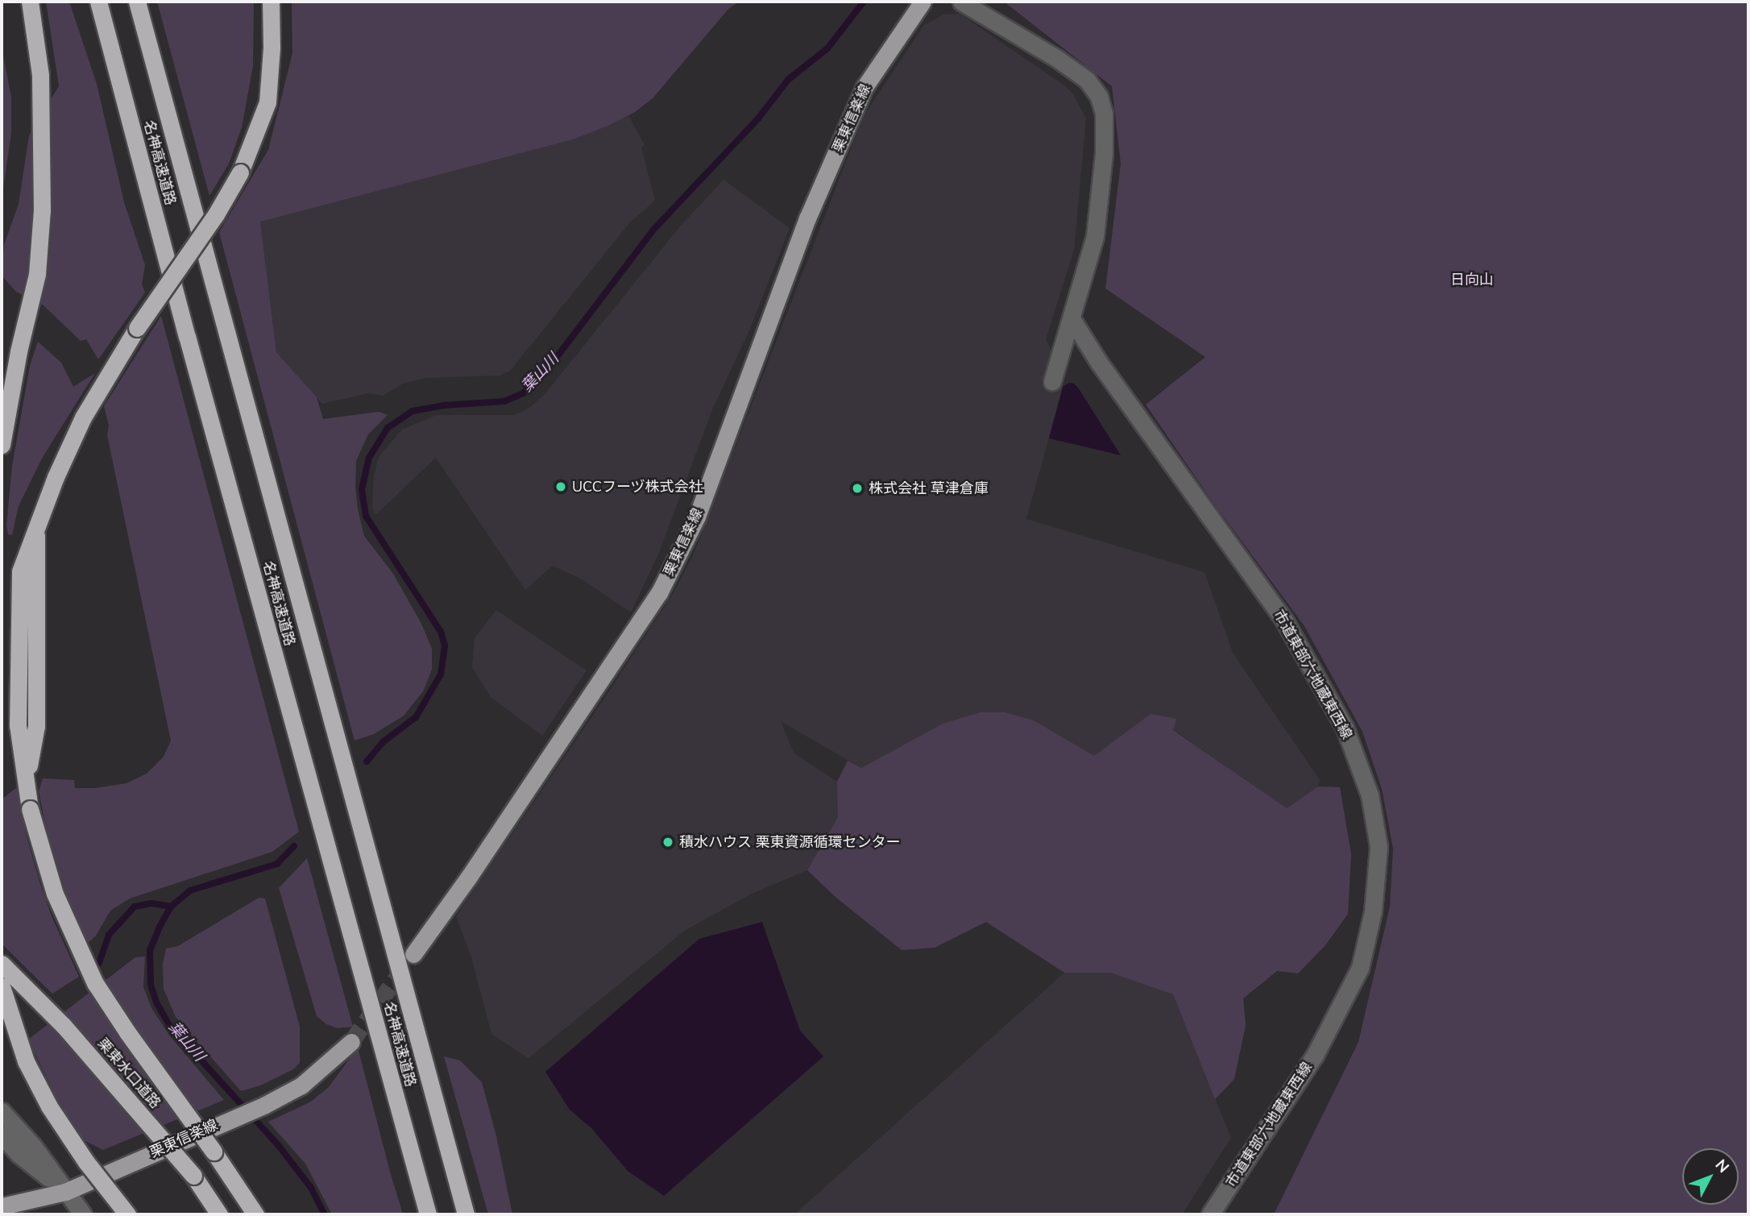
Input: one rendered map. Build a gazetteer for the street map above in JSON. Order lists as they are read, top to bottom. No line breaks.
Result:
{"streets":{"highway":["名神高速道路","栗東水口道路"],"main road":["栗東信楽線"],"street":["市道東部六地蔵東西線"]},"water":["葉山川"],"parks":["日向山"],"places":["UCCフーヅ株式会社","株式会社 草津倉庫","積水ハウス 栗東資源循環センター"],"north":"top right"}
